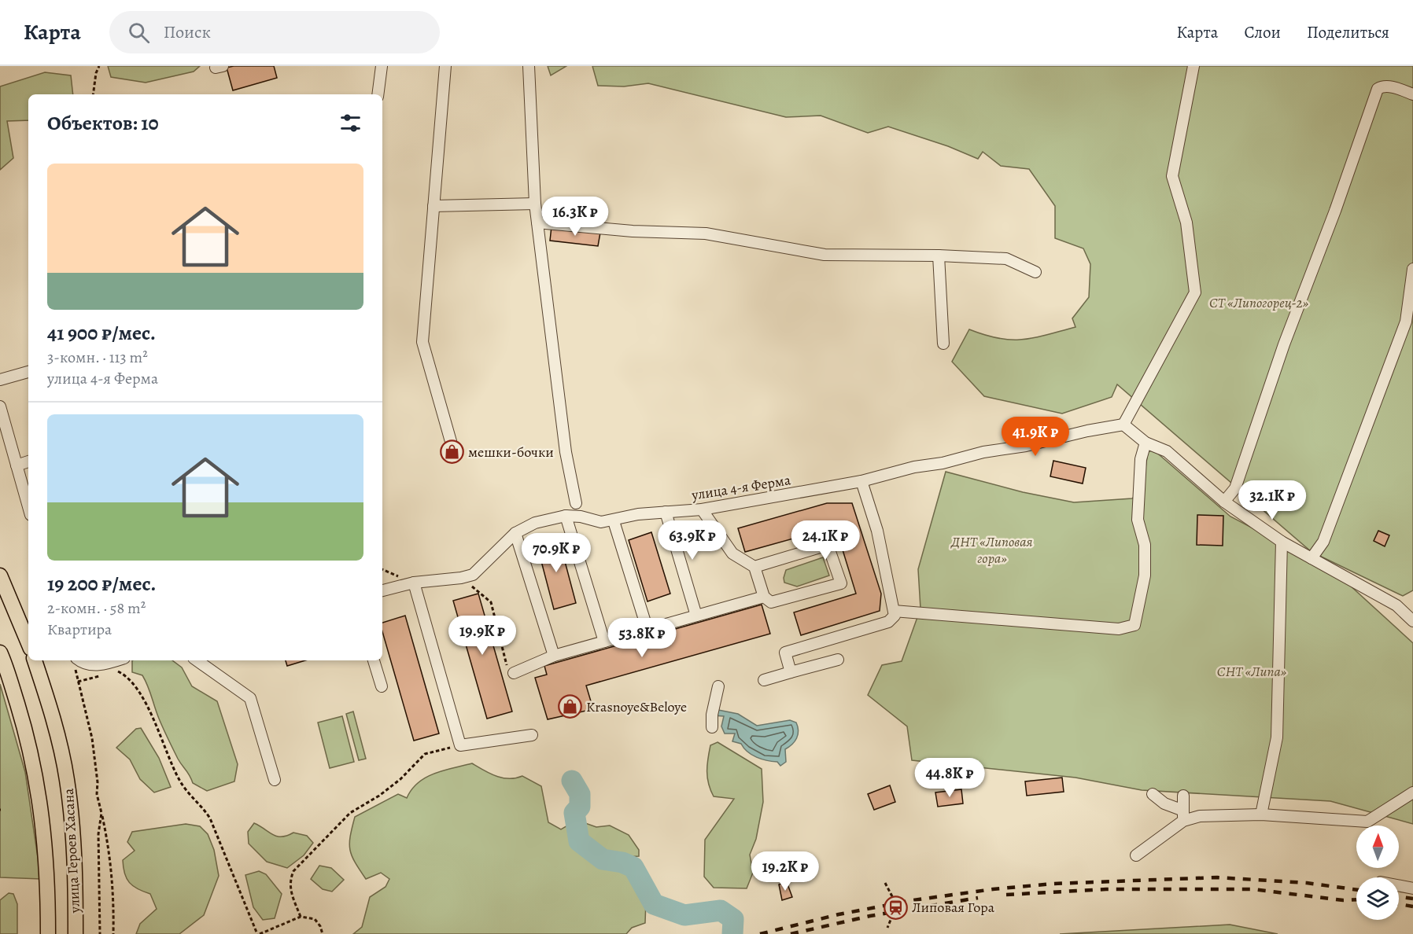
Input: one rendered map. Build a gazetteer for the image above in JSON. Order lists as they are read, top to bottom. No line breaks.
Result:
{"streets":{"main road":["улица Героев Хасана"],"street":["улица 4-я Ферма"]},"parks":["СТ «Липогорец-2»","ДНТ «Липовая гора»","СНТ «Липа»"],"places":{"shop":["мешки-бочки","Krasnoye&Beloye"],"station":["Липовая Гора"]},"north":"top","page":{"header":"Карта","search":"Поиск","nav":["Карта","Слои","Поделиться"],"heading":"Объектов: 10","list":[{"name":"41 900 ₽/мес.","note":"3-комн. · 113 m² · улица 4-я Ферма"},{"name":"19 200 ₽/мес.","note":"2-комн. · 58 m² · Квартира"}],"price":["16.3K ₽","41.9K ₽","32.1K ₽","63.9K ₽","24.1K ₽","70.9K ₽","19.9K ₽","53.8K ₽","44.8K ₽","19.2K ₽"]}}
